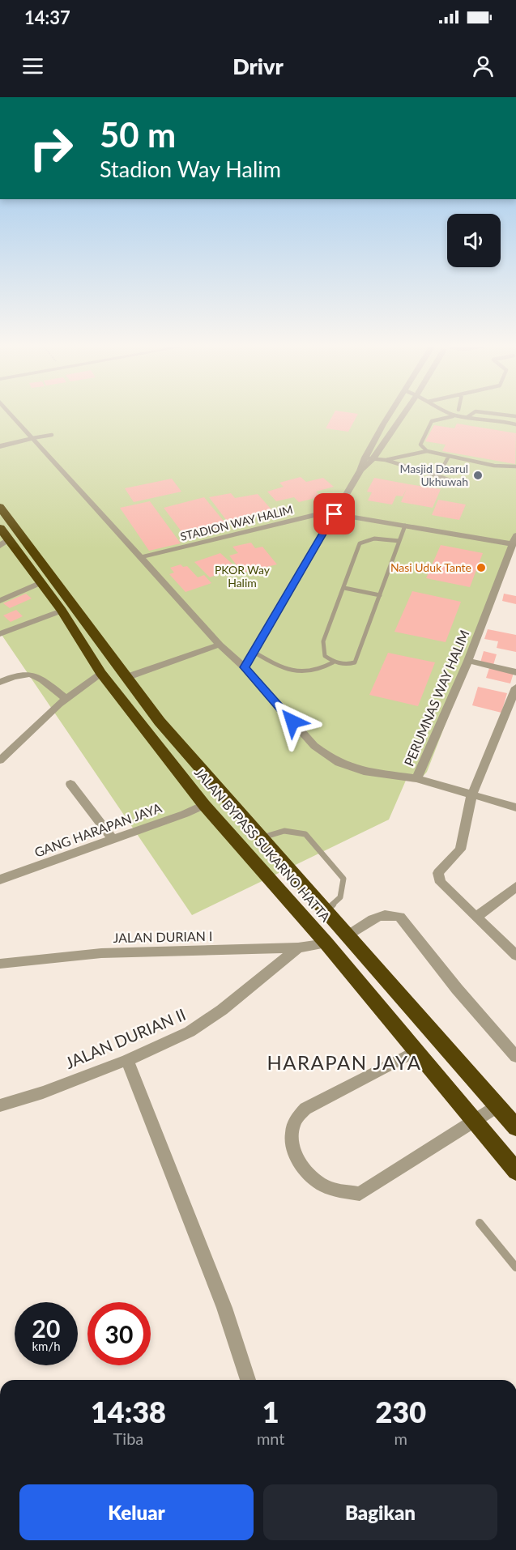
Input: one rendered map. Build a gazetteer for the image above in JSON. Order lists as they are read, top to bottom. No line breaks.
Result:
{"streets":{"highway":["JALAN BYPASS SUKARNO HATTA"],"street":["STADION WAY HALIM","PERUMNAS WAY HALIM","GANG HARAPAN JAYA","JALAN DURIAN I","JALAN DURIAN II"]},"crossings":[["STADION WAY HALIM","PERUMNAS WAY HALIM"],["GANG HARAPAN JAYA","JALAN BYPASS SUKARNO HATTA"],["JALAN BYPASS SUKARNO HATTA","JALAN DURIAN I"],["JALAN DURIAN I","JALAN DURIAN II"]],"districts":["HARAPAN JAYA"],"parks":["PKOR Way Halim"],"places":["Masjid Daarul Ukhuwah","Nasi Uduk Tante"],"page":{"status":"14:37","header":"Drivr","turn":["50 m","Stadion Way Halim"],"speed":"20 km/h","limit":"30","eta":["14:38","Tiba","1","mnt","230","m"],"buttons":["Keluar","Bagikan"]}}
